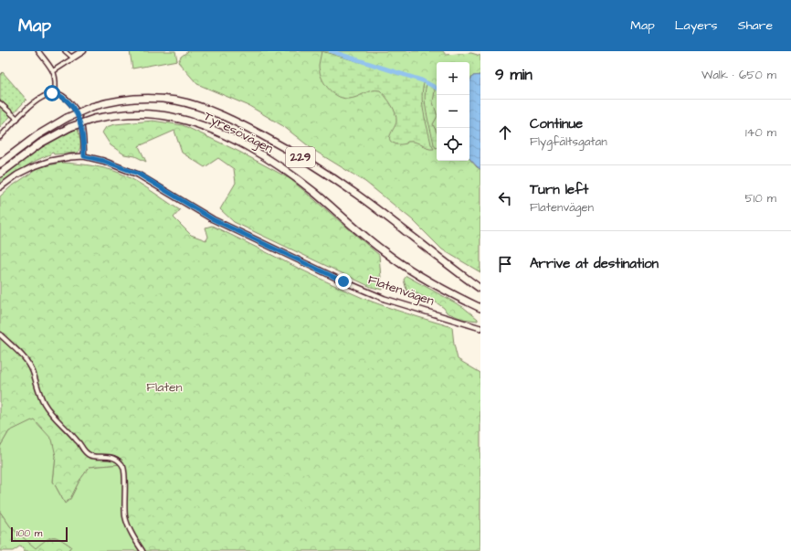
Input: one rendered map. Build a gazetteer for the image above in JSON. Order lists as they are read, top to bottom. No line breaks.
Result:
{"streets":{"highway":["Tyresövägen","229"],"street":["Flatenvägen"]},"parks":["Flaten"],"scale_bar":"100 m","page":{"header":"Map","nav":["Map","Layers","Share"],"heading":["9 min","Walk · 650 m"],"map_buttons":["+","−"],"list":[["Continue","Flygfältsgatan","140 m"],["Turn left","Flatenvägen","510 m"],"Arrive at destination"],"scale":"100 m"}}
